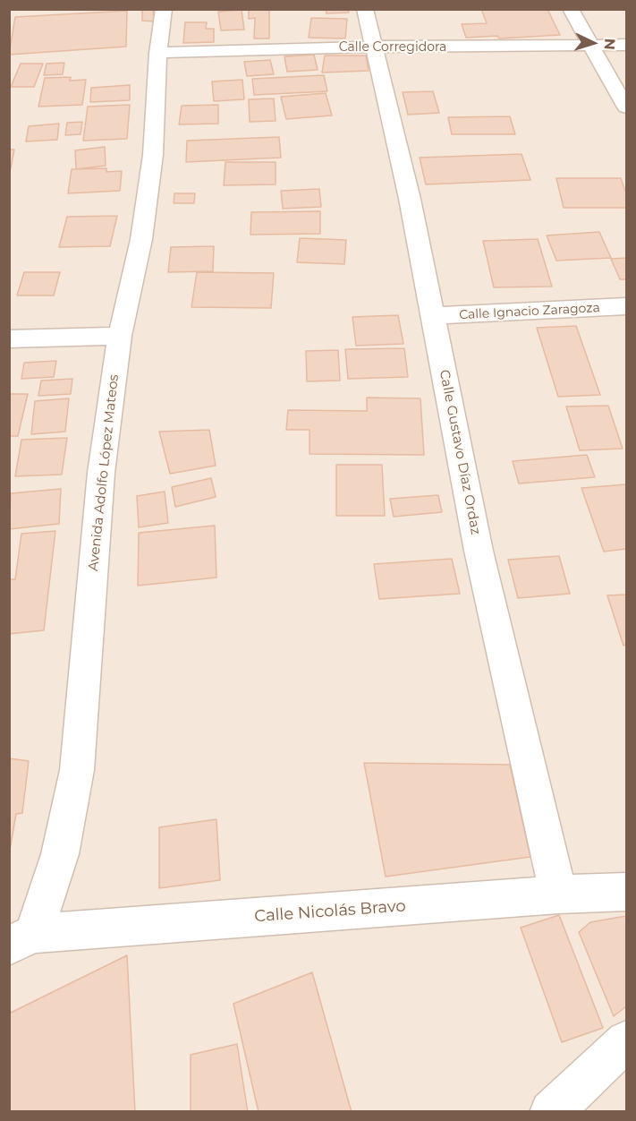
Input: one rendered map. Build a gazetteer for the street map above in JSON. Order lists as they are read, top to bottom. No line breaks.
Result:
{"streets":{"street":["Calle Corregidora","Calle Ignacio Zaragoza","Calle Gustavo Díaz Ordaz","Avenida Adolfo López Mateos","Calle Nicolás Bravo"]},"crossings":[["Calle Corregidora","Calle Gustavo Díaz Ordaz"],["Calle Corregidora","Avenida Adolfo López Mateos"],["Calle Ignacio Zaragoza","Calle Gustavo Díaz Ordaz"],["Calle Gustavo Díaz Ordaz","Calle Nicolás Bravo"],["Avenida Adolfo López Mateos","Calle Nicolás Bravo"]],"north":"right"}
